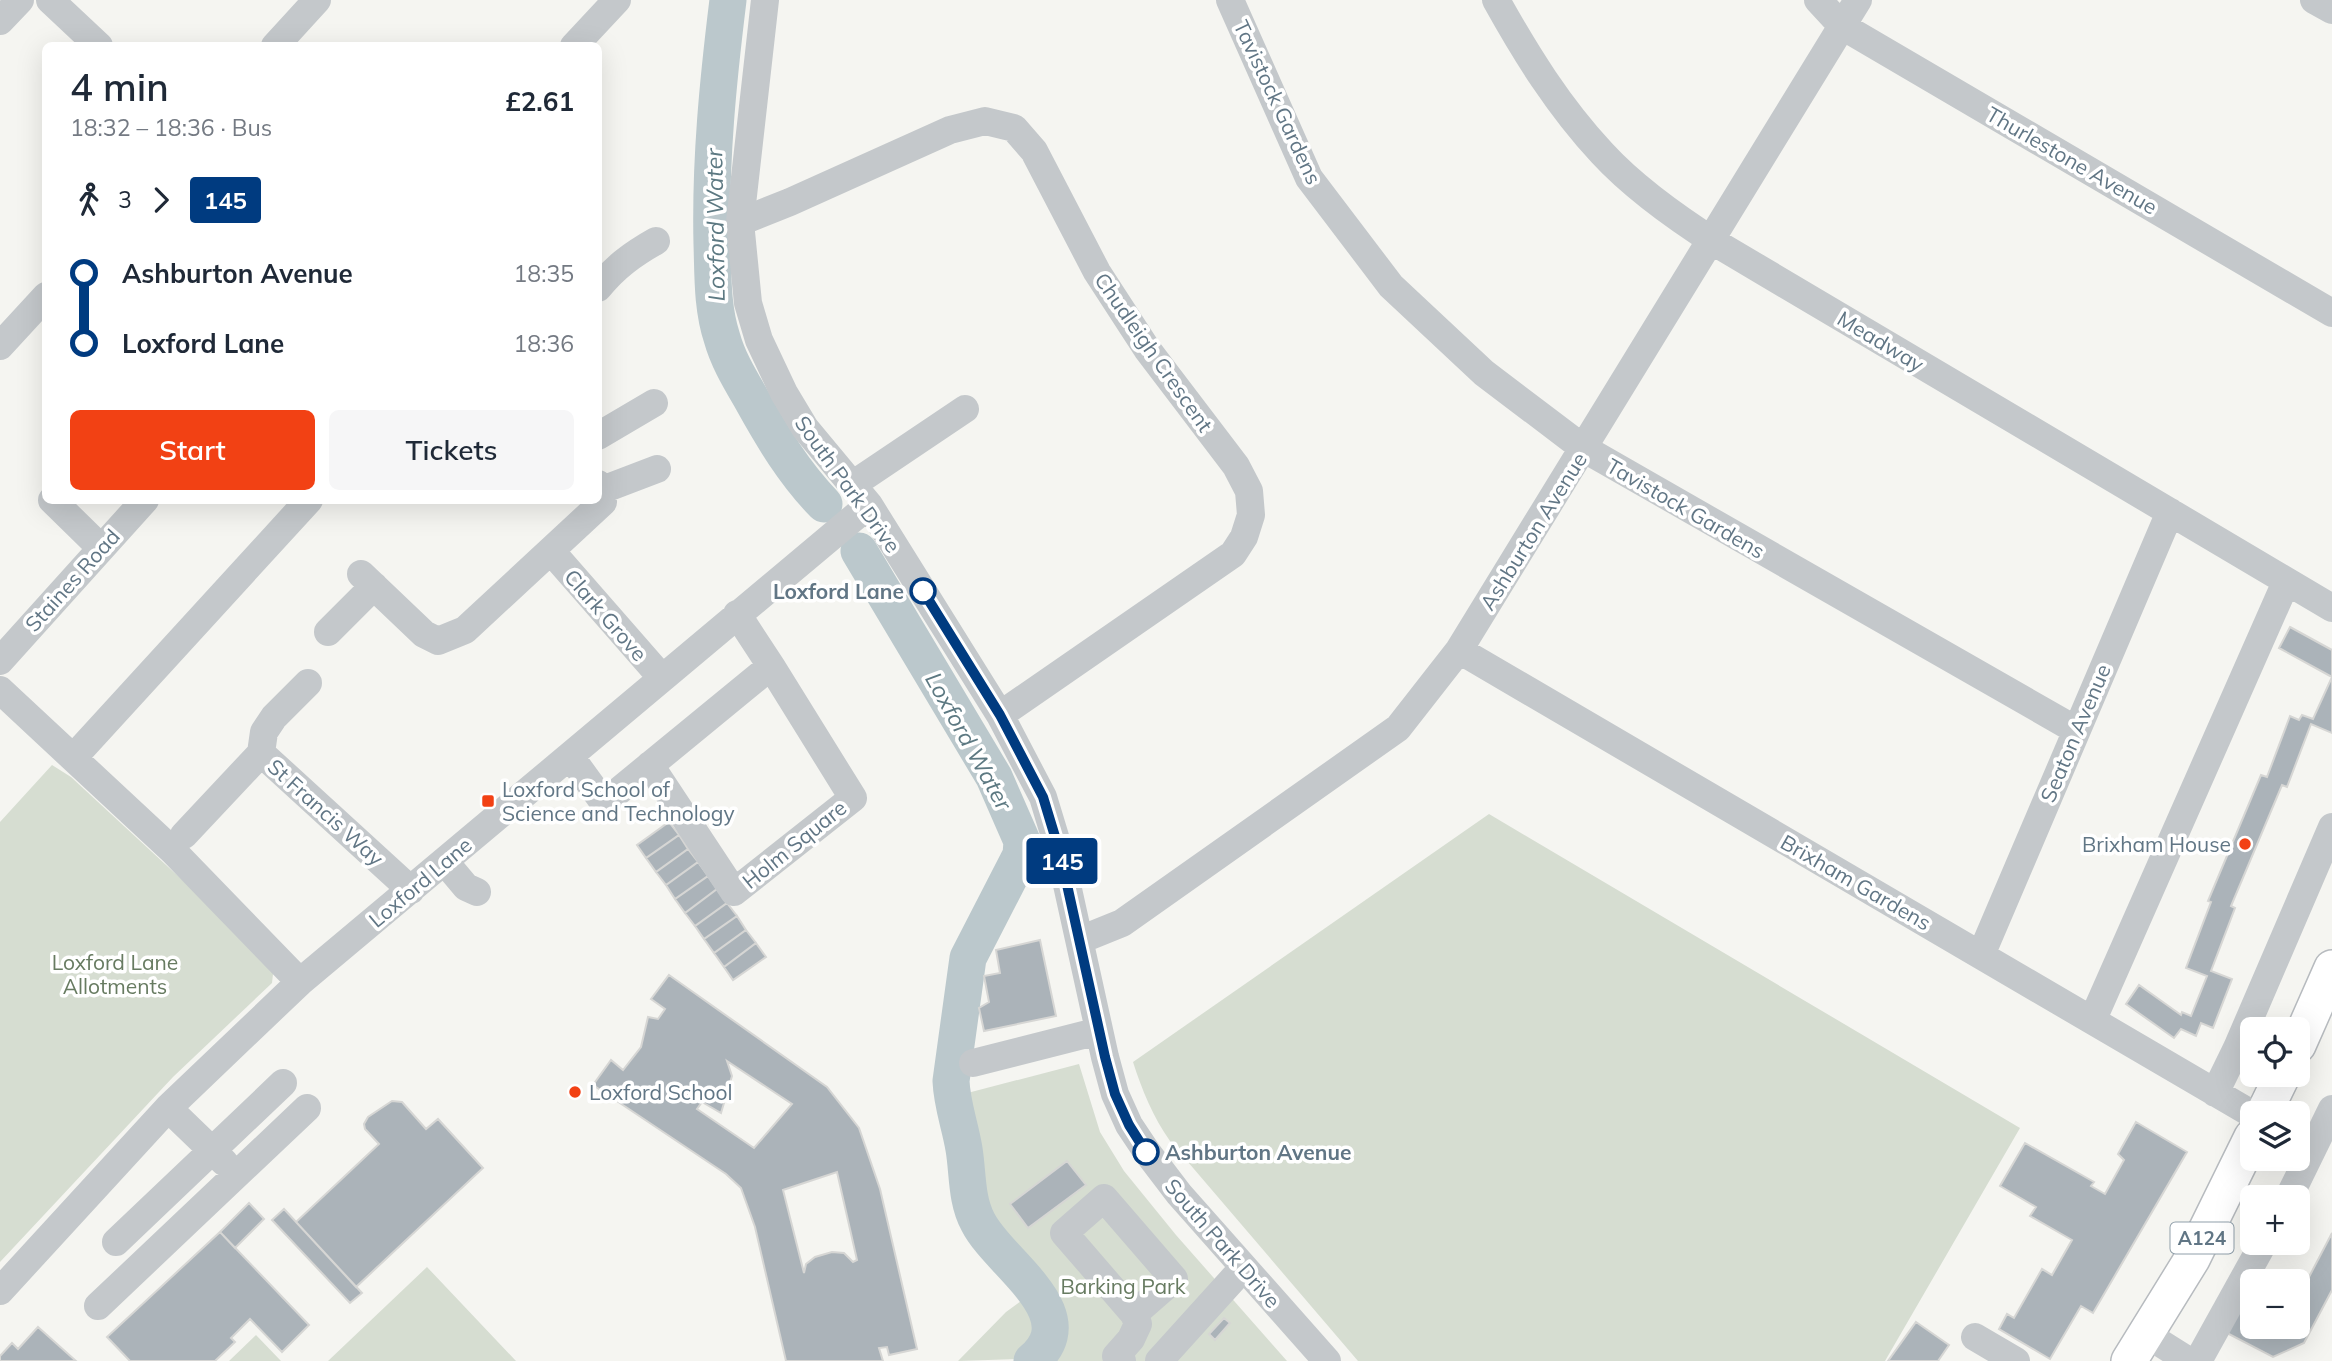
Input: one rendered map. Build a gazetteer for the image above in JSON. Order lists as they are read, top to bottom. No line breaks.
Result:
{"streets":{"main road":["A124"],"street":["Tavistock Gardens","Thurlestone Avenue","Meadway","Chudleigh Crescent","South Park Drive","Ashburton Avenue","Staines Road","Clark Grove","Seaton Avenue","St Francis Way","Holm Square","Loxford Lane","Brixham Gardens"]},"crossings":[["Tavistock Gardens","Ashburton Avenue"],["Tavistock Gardens","Seaton Avenue"],["Thurlestone Avenue","Ashburton Avenue"],["Meadway","Ashburton Avenue"],["Meadway","Seaton Avenue"],["Chudleigh Crescent","South Park Drive"],["South Park Drive","Ashburton Avenue"],["South Park Drive","Loxford Lane"],["Ashburton Avenue","Brixham Gardens"],["Clark Grove","Loxford Lane"],["Seaton Avenue","Brixham Gardens"],["St Francis Way","Loxford Lane"]],"water":["Loxford Water"],"parks":["Loxford Lane Allotments","Barking Park"],"places":{"other":["Loxford Lane","Brixham House","Loxford School","Ashburton Avenue"],"transit":["Loxford School of Science and Technology"]},"lines":["bus line 145"],"page":{"on_map":"145","heading":["4 min","18:32 – 18:36 · Bus","£2.61"],"legs":["3","145"],"list":[{"name":"Ashburton Avenue","value":"18:35"},{"name":"Loxford Lane","value":"18:36"}],"buttons":["Start","Tickets"],"map_buttons":["+","−"]}}
